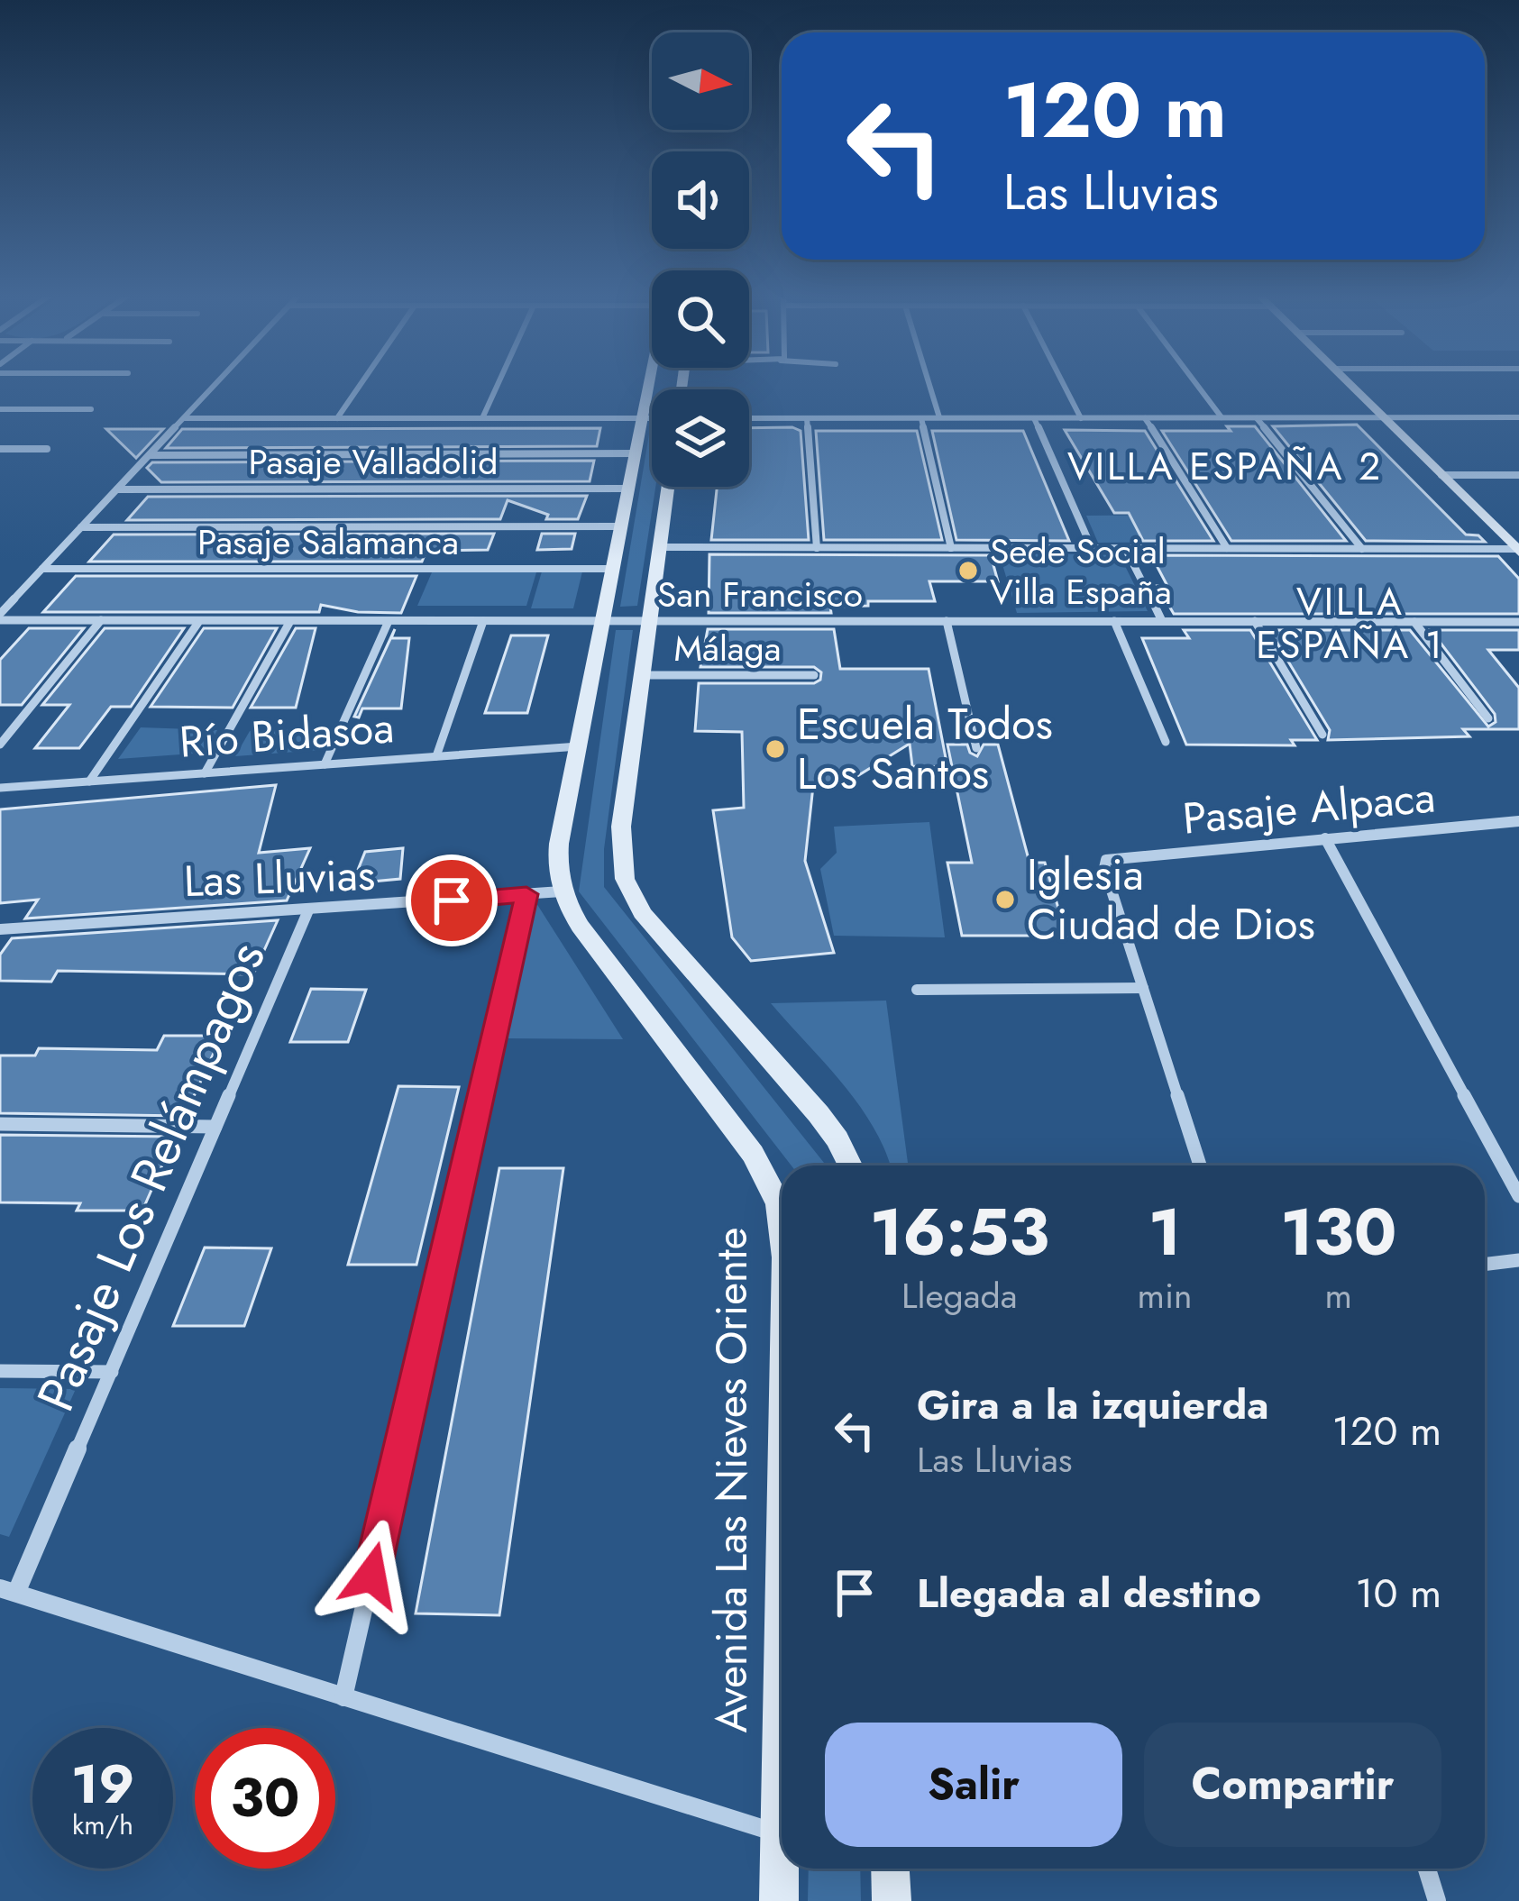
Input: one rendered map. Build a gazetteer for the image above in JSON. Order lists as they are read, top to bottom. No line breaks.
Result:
{"streets":{"street":["Pasaje Valladolid","Pasaje Salamanca","San Francisco","Málaga","Río Bidasoa","Pasaje Alpaca","Las Lluvias","Pasaje Los Relámpagos","Avenida Las Nieves Oriente"]},"crossings":[["Las Lluvias","Pasaje Los Relámpagos"],["Las Lluvias","Avenida Las Nieves Oriente"]],"districts":["VILLA ESPAÑA 2","VILLA ESPAÑA 1"],"places":["Sede Social Villa España","Escuela Todos Los Santos","Iglesia Ciudad de Dios"],"north":"right","page":{"turn":["120 m","Las Lluvias"],"eta":["16:53","Llegada","1","min","130","m"],"list":[{"name":"Gira a la izquierda","note":"Las Lluvias","value":"120 m"},{"name":"Llegada al destino","value":"10 m"}],"buttons":["Salir","Compartir"],"speed":"19 km/h","limit":"30"}}
